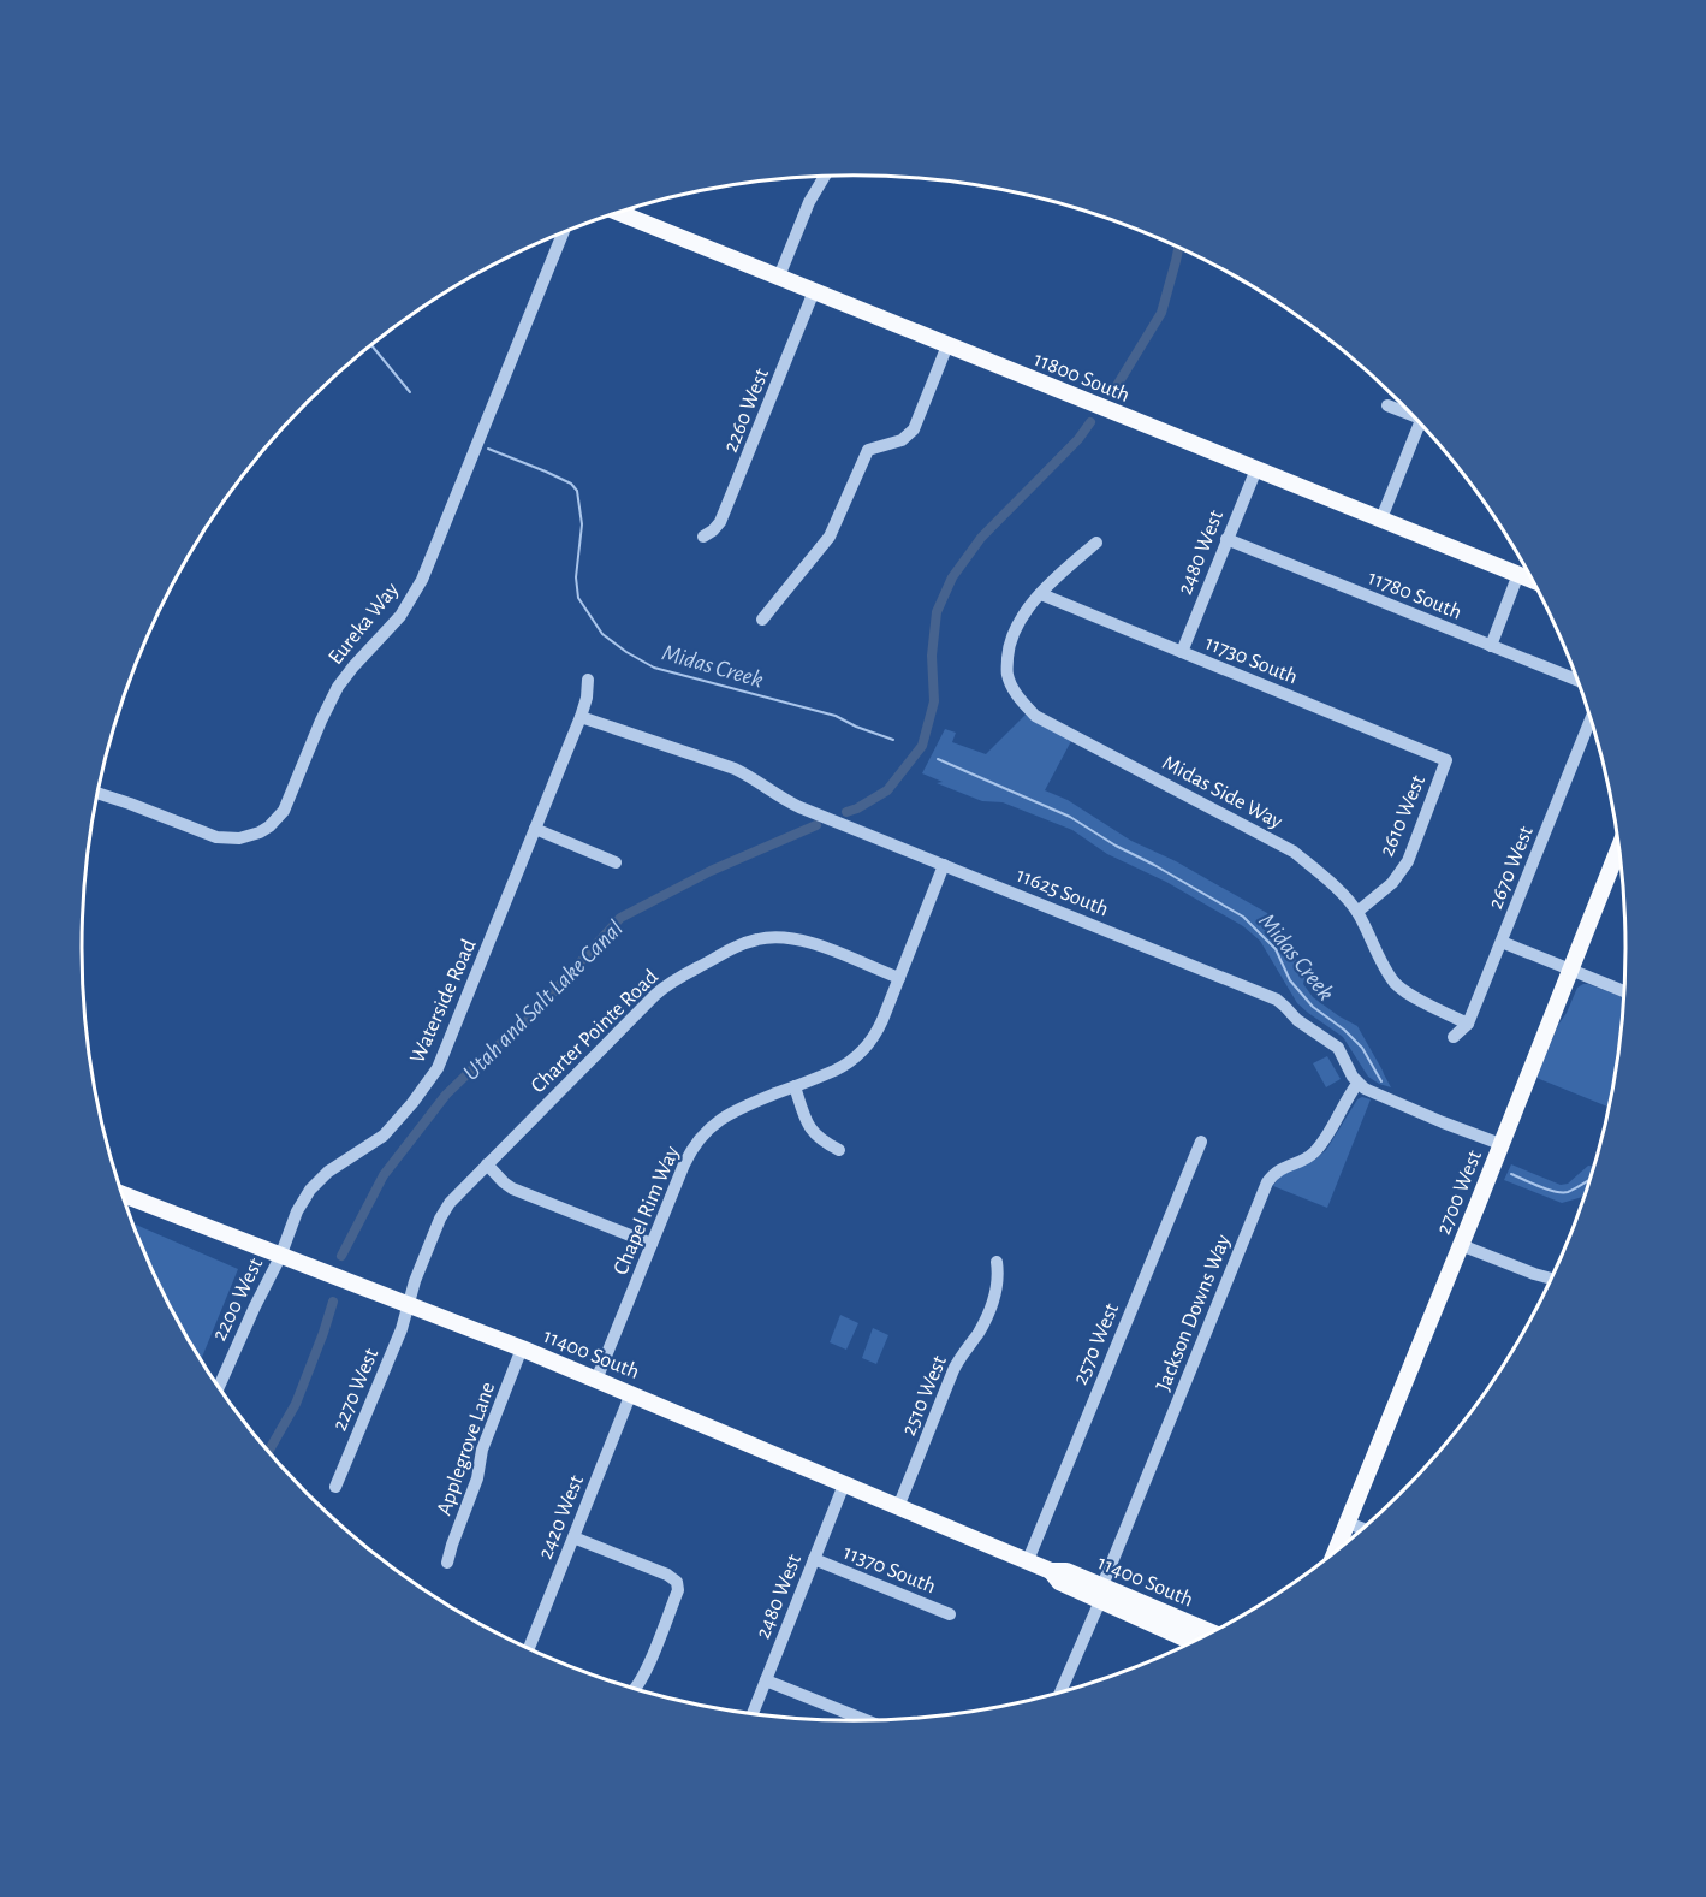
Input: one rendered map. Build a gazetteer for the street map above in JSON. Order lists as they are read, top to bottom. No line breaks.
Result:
{"streets":{"main road":["11800 South","2700 West","11400 South"],"street":["2260 West","2480 West","11780 South","Eureka Way","11730 South","Midas Side Way","2610 West","2670 West","11625 South","Waterside Road","Charter Pointe Road","Chapel Rim Way","2200 West","Jackson Downs Way","2570 West","2270 West","2510 West","Applegrove Lane","2420 West","11370 South"]},"crossings":[["11800 South","2260 West"],["11800 South","2480 West"],["2480 West","11780 South"],["2480 West","11730 South"],["2480 West","11400 South"],["2480 West","11370 South"],["11730 South","Midas Side Way"],["11730 South","2610 West"],["Midas Side Way","2610 West"],["Midas Side Way","2670 West"],["11625 South","Waterside Road"],["11625 South","Chapel Rim Way"],["11625 South","Jackson Downs Way"],["Waterside Road","2200 West"],["Waterside Road","11400 South"],["Charter Pointe Road","Chapel Rim Way"],["Charter Pointe Road","11400 South"],["Charter Pointe Road","2270 West"],["Chapel Rim Way","11400 South"],["2200 West","11400 South"],["Jackson Downs Way","11400 South"],["2570 West","11400 South"],["11400 South","2270 West"],["11400 South","2510 West"],["11400 South","Applegrove Lane"],["11400 South","2420 West"]],"water":["Midas Creek","Utah and Salt Lake Canal"]}
